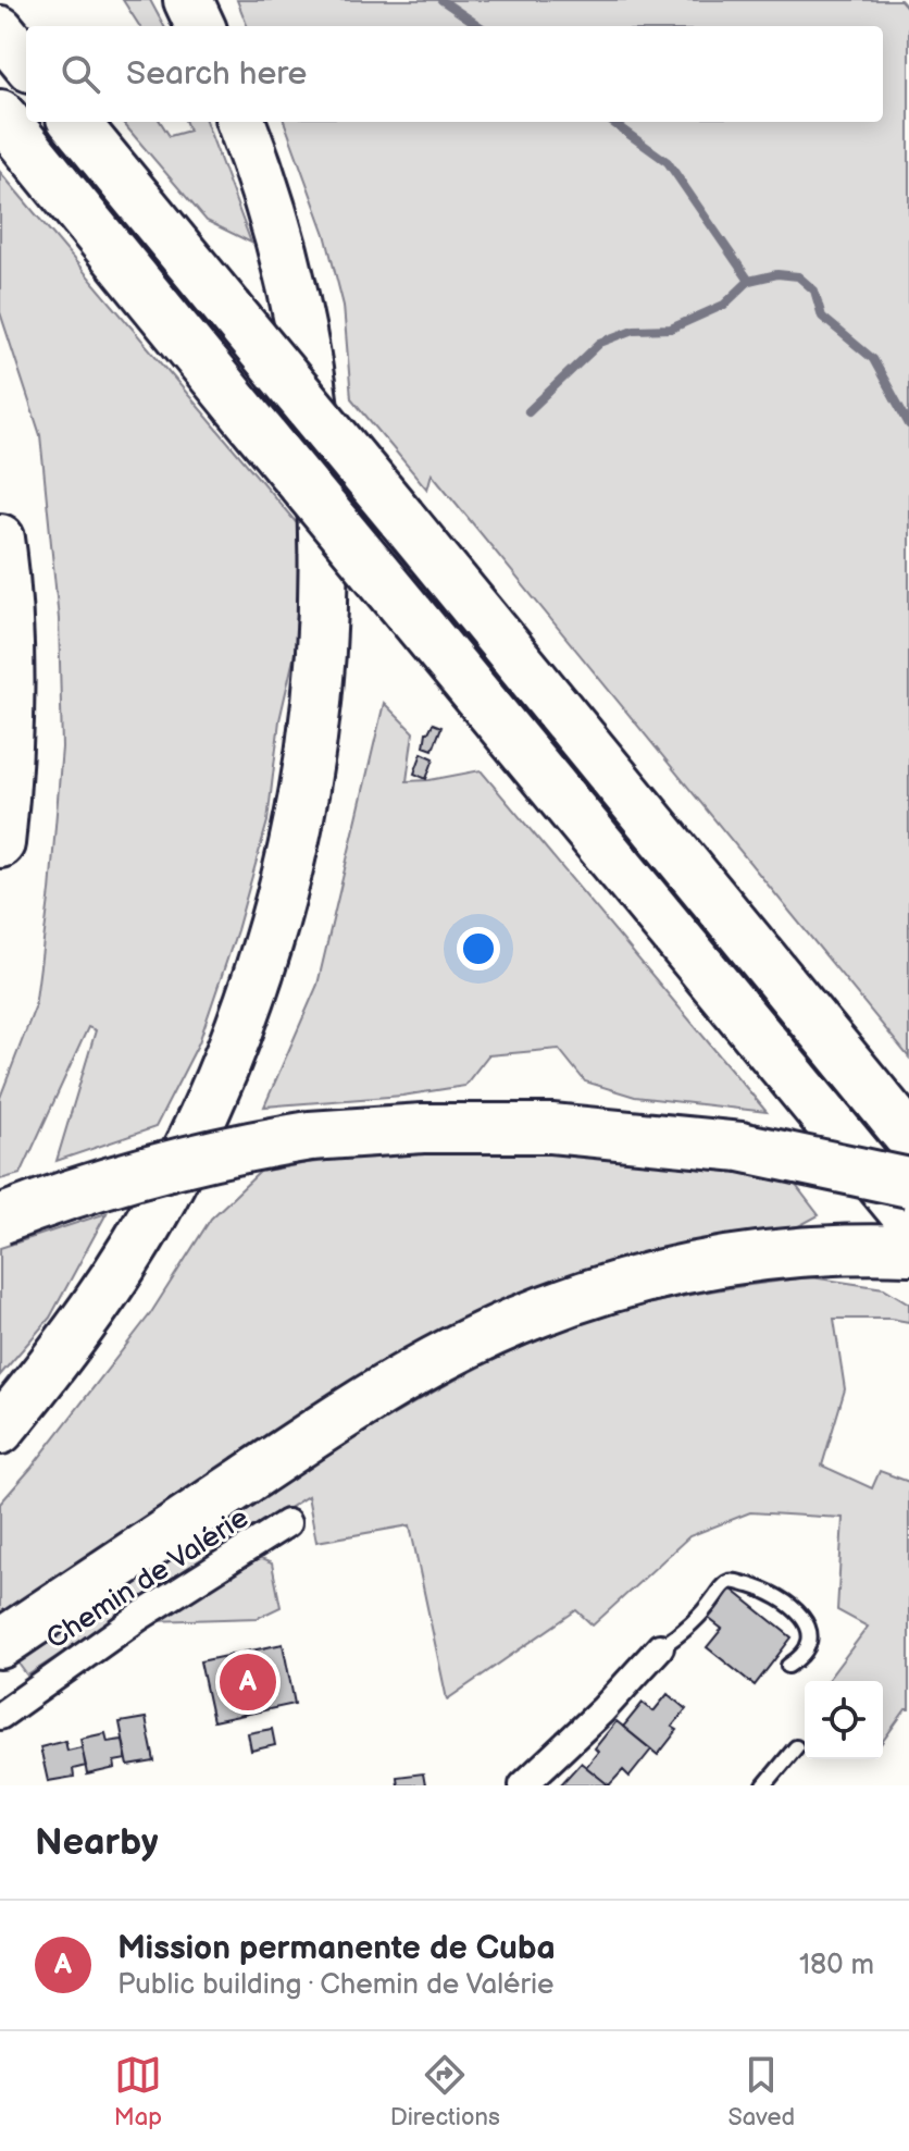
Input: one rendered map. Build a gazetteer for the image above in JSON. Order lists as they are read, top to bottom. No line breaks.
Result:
{"streets":{"street":["Chemin de Valérie"]},"page":{"search":"Search here","pins":"A","heading":"Nearby","list":[{"mark":"A","name":"Mission permanente de Cuba","note":"Public building · Chemin de Valérie","value":"180 m"}],"nav":["Map","Directions","Saved"]}}
